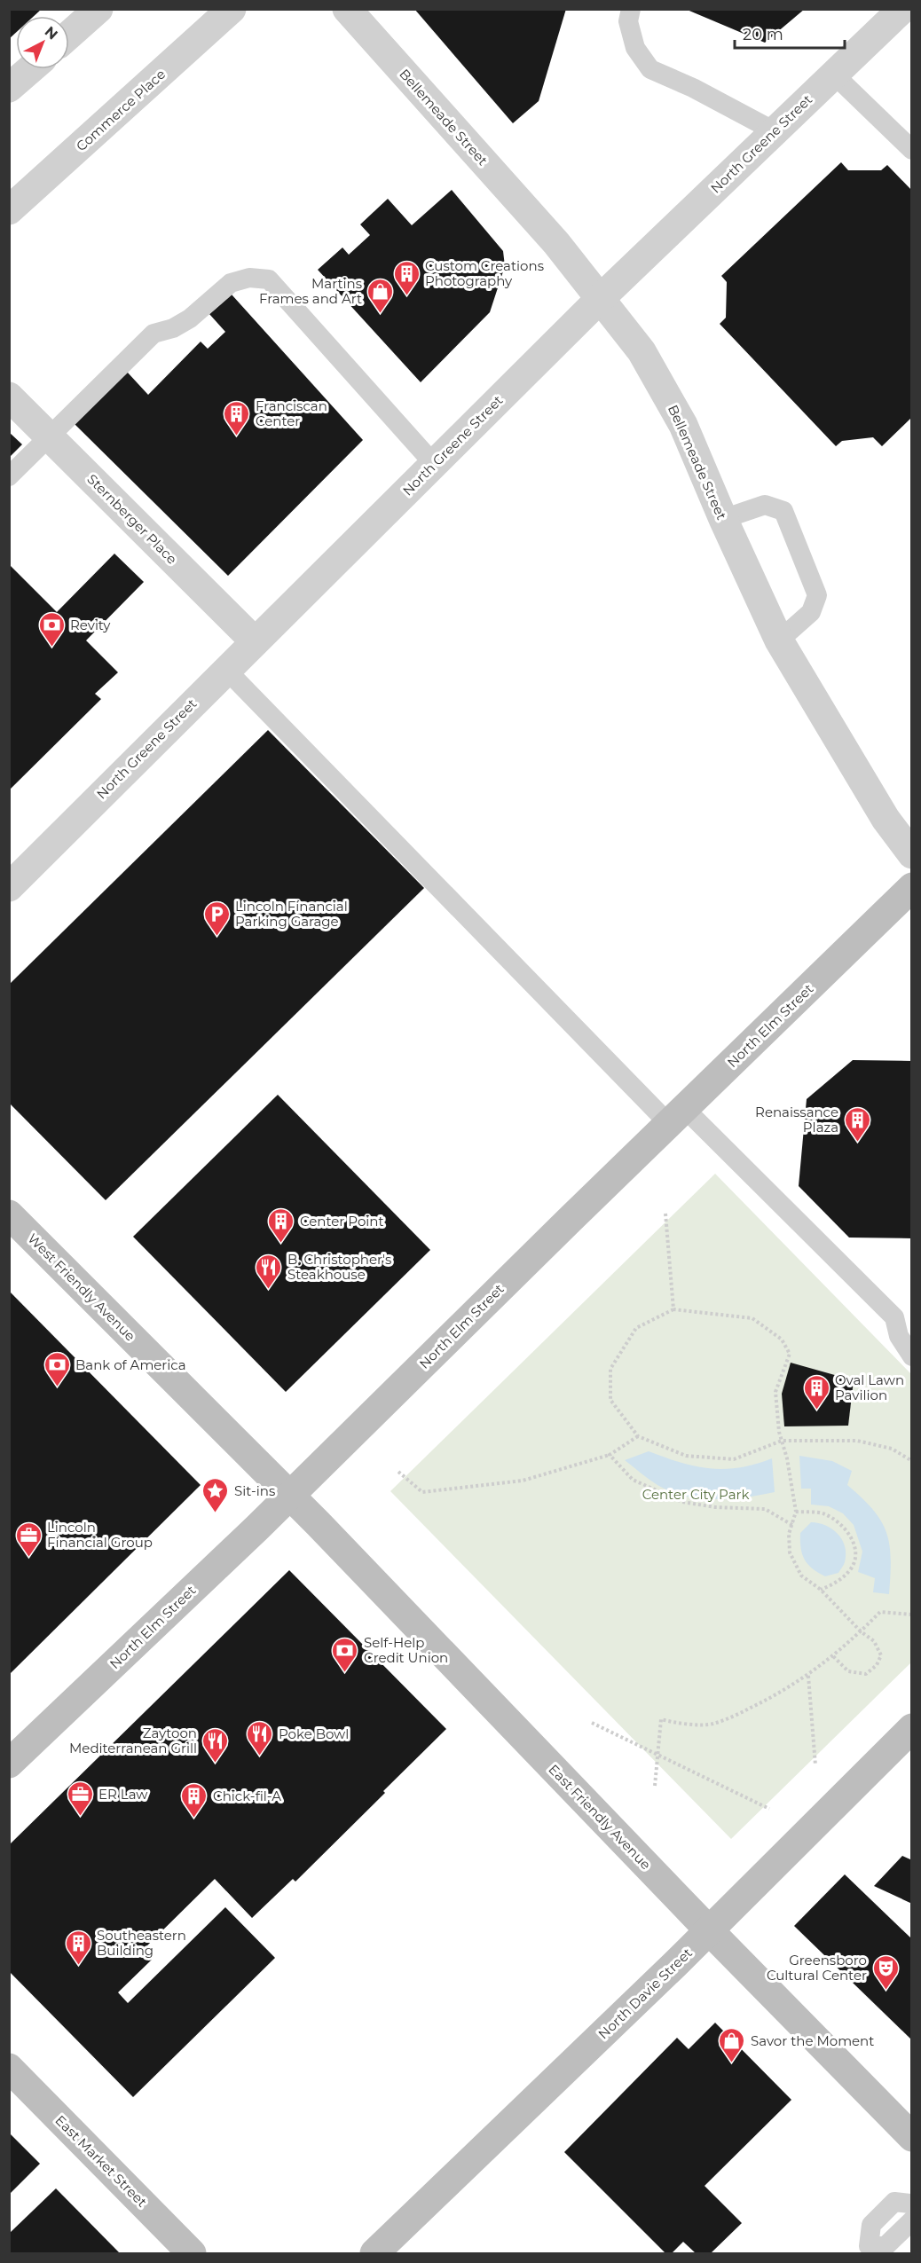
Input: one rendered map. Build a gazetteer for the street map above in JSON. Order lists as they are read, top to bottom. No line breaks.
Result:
{"streets":{"main road":["North Elm Street","West Friendly Avenue","East Friendly Avenue","North Davie Street","East Market Street"],"street":["Commerce Place","Bellemeade Street","North Greene Street","Sternberger Place"]},"crossings":[["Bellemeade Street","North Greene Street"],["North Greene Street","Sternberger Place"],["North Elm Street","West Friendly Avenue"],["North Elm Street","East Friendly Avenue"],["West Friendly Avenue","East Friendly Avenue"],["East Friendly Avenue","North Davie Street"]],"parks":["Center City Park"],"places":{"building":["Custom Creations Photography","Franciscan Center","Renaissance Plaza","Center Point","Oval Lawn Pavilion","Chick-fil-A","Southeastern Building"],"shop":["Martins Frames and Art","Savor the Moment"],"bank":["Revity","Bank of America","Self-Help Credit Union"],"parking":["Lincoln Financial Parking Garage"],"restaurant":["B. Christopher's Steakhouse","Poke Bowl","Zaytoon Mediterranean Grill"],"place":["Sit-ins"],"office":["Lincoln Financial Group","ER Law"],"theatre":["Greensboro Cultural Center"]},"scale_bar":"20 m","north":"top right"}
